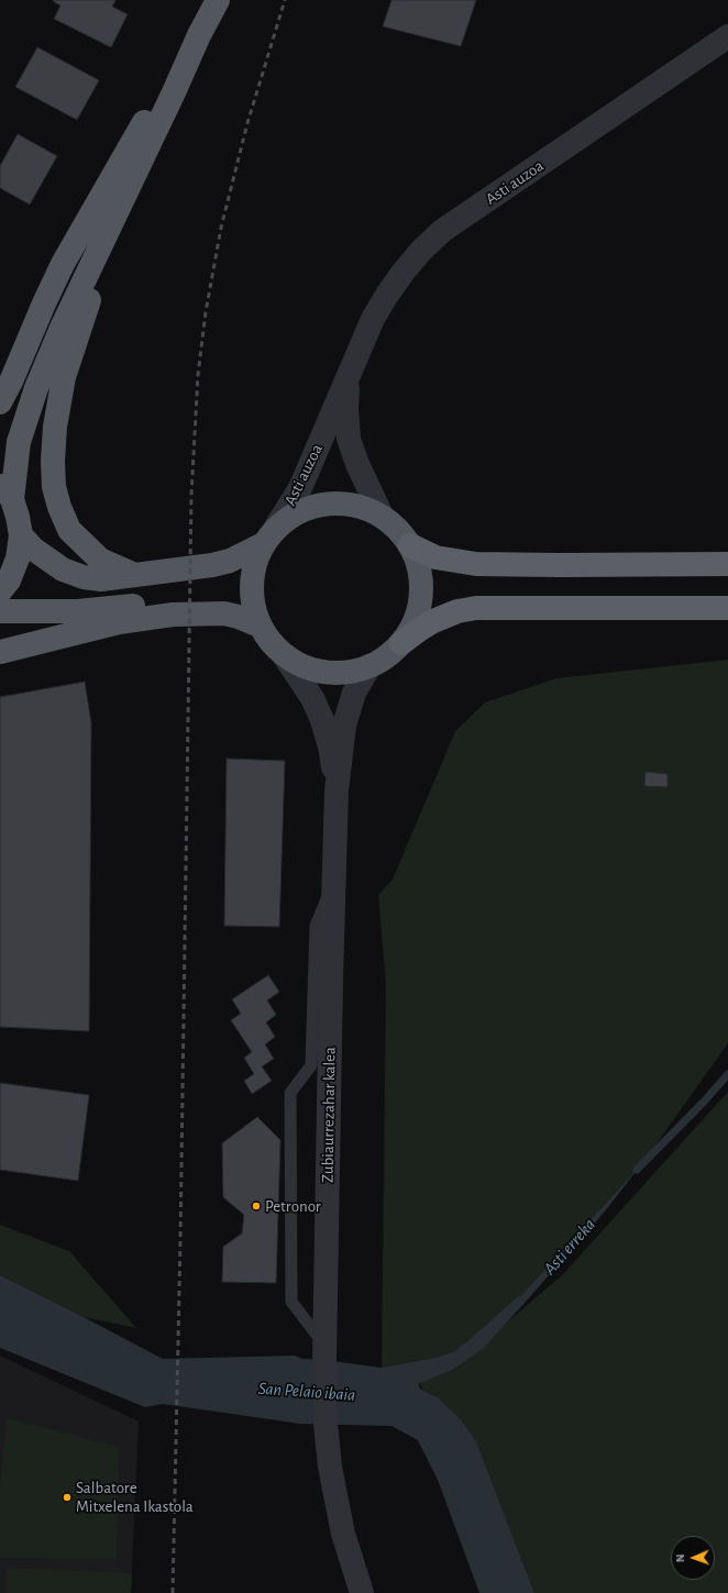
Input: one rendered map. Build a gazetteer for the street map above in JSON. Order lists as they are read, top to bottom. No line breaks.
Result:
{"streets":{"street":["Asti auzoa","Zubiaurrezahar kalea"]},"water":["Asti erreka","San Pelaio ibaia"],"places":["Petronor","Salbatore Mitxelena Ikastola"],"north":"left"}
